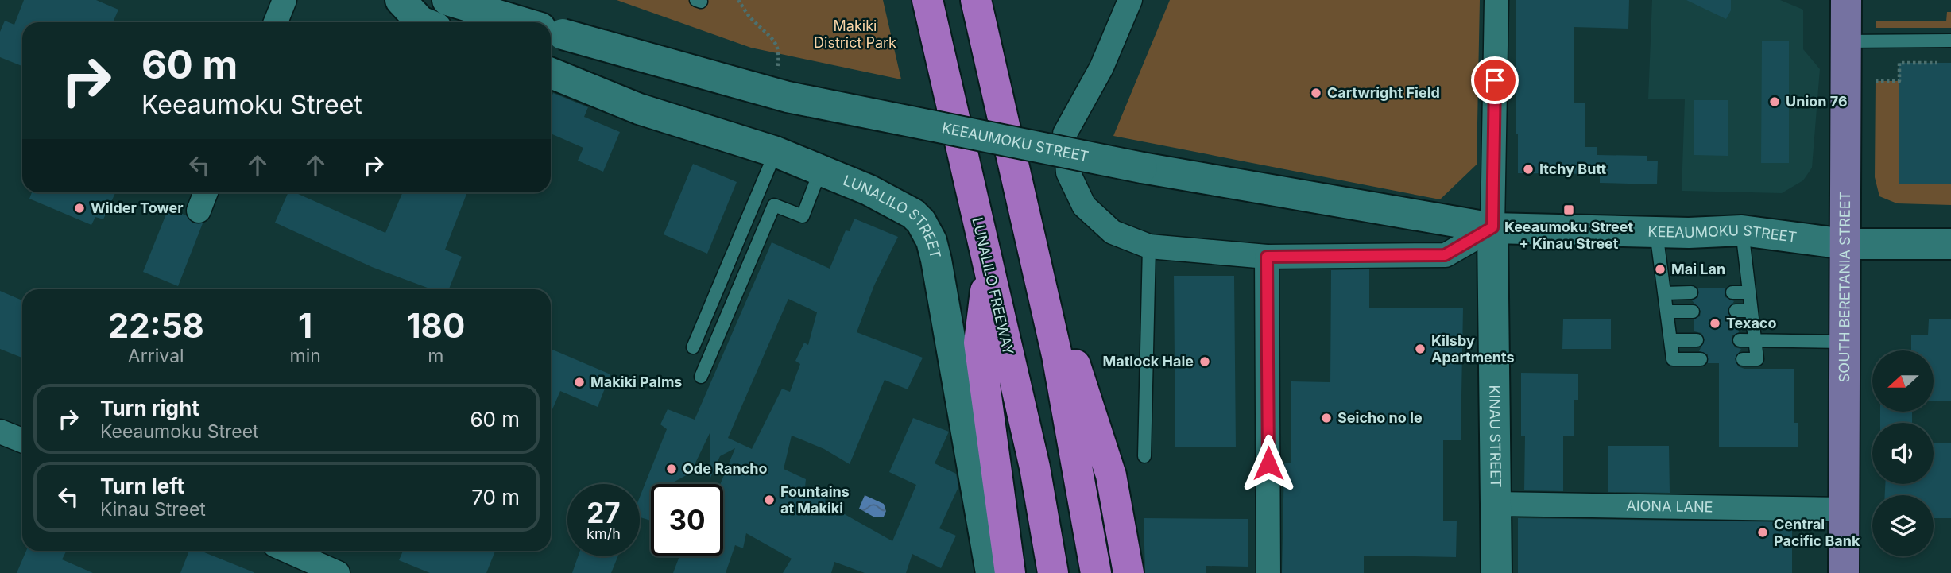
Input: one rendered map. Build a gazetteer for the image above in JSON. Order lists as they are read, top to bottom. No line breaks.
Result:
{"streets":{"highway":["LUNALILO FREEWAY"],"main road":["KEEAUMOKU STREET","LUNALILO STREET","SOUTH BERETANIA STREET","KINAU STREET"],"street":["AIONA LANE"]},"crossings":[["KEEAUMOKU STREET","SOUTH BERETANIA STREET"],["KEEAUMOKU STREET","KINAU STREET"],["SOUTH BERETANIA STREET","AIONA LANE"],["KINAU STREET","AIONA LANE"]],"parks":["Makiki District Park"],"places":{"other":["Cartwright Field","Union 76","Itchy Butt","Wilder Tower","Mai Lan","Texaco","Kilsby Apartments","Matlock Hale","Makiki Palms","Seicho no Ie","Ode Rancho","Fountains at Makiki","Central Pacific Bank"],"transit":["Keeaumoku Street + Kinau Street"]},"north":"left","page":{"turn":["60 m","Keeaumoku Street"],"eta":["22:58","Arrival","1","min","180","m"],"list":[{"name":"Turn right","note":"Keeaumoku Street","value":"60 m"},{"name":"Turn left","note":"Kinau Street","value":"70 m"}],"speed":"27 km/h","limit":"30"}}
